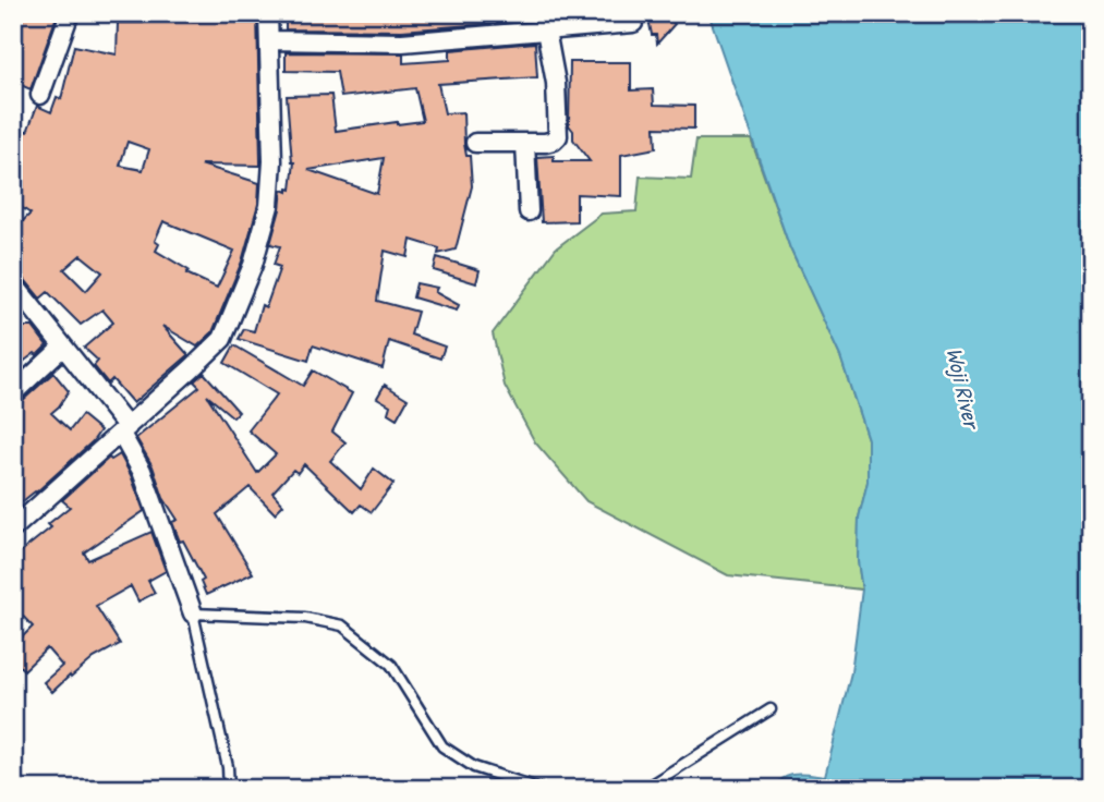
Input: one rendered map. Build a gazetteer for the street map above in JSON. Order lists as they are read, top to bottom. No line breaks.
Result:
{"water":["Woji River"]}
